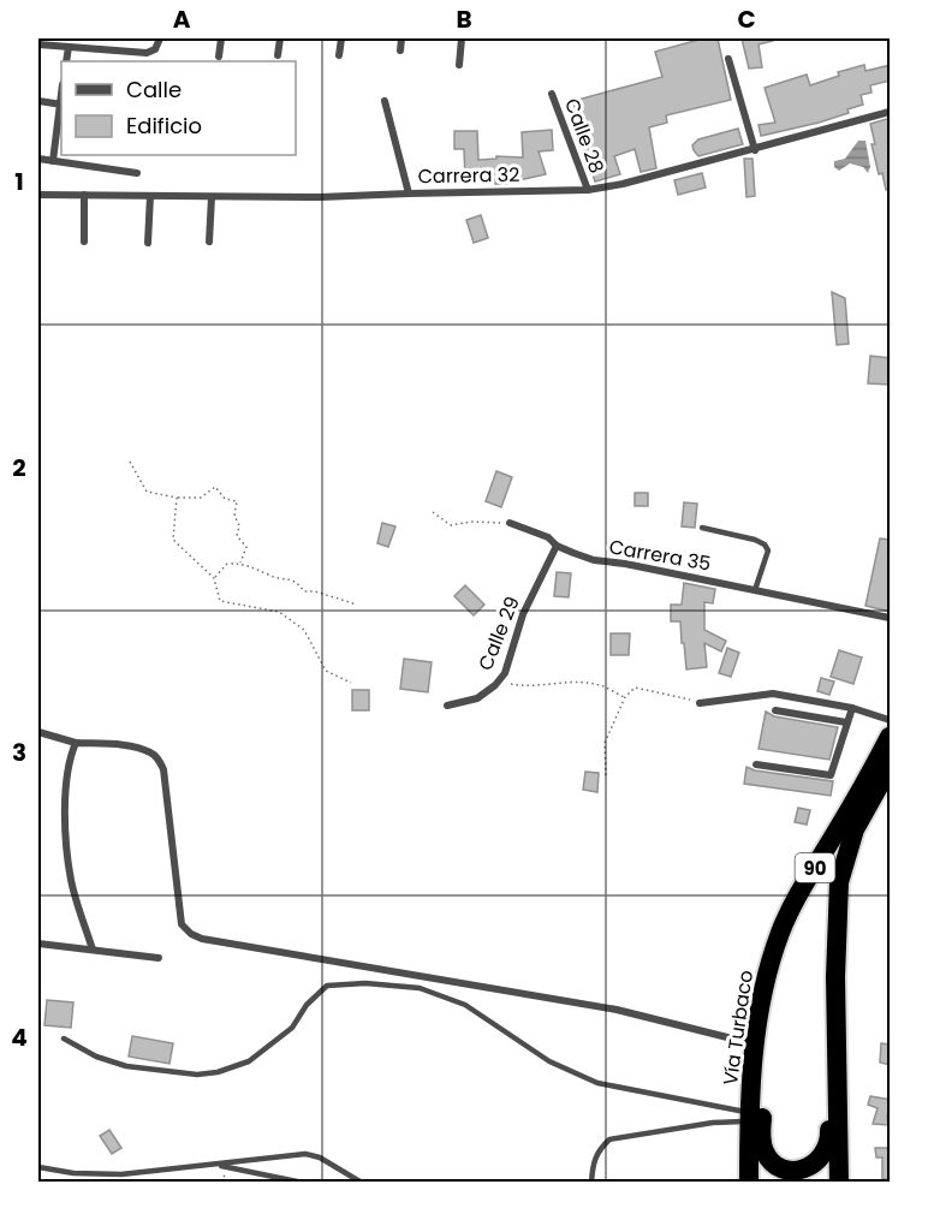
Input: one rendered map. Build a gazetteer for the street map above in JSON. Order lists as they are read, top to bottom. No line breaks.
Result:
{"streets":{"highway":["90","Vía Turbaco"],"street":["Calle 28","Carrera 32","Carrera 35","Calle 29"]},"crossings":[["Calle 28","Carrera 32"],["Carrera 35","Calle 29"]],"legend":["Calle","Edificio"],"grid":{"columns":["A","B","C"],"rows":["1","2","3","4"]}}
